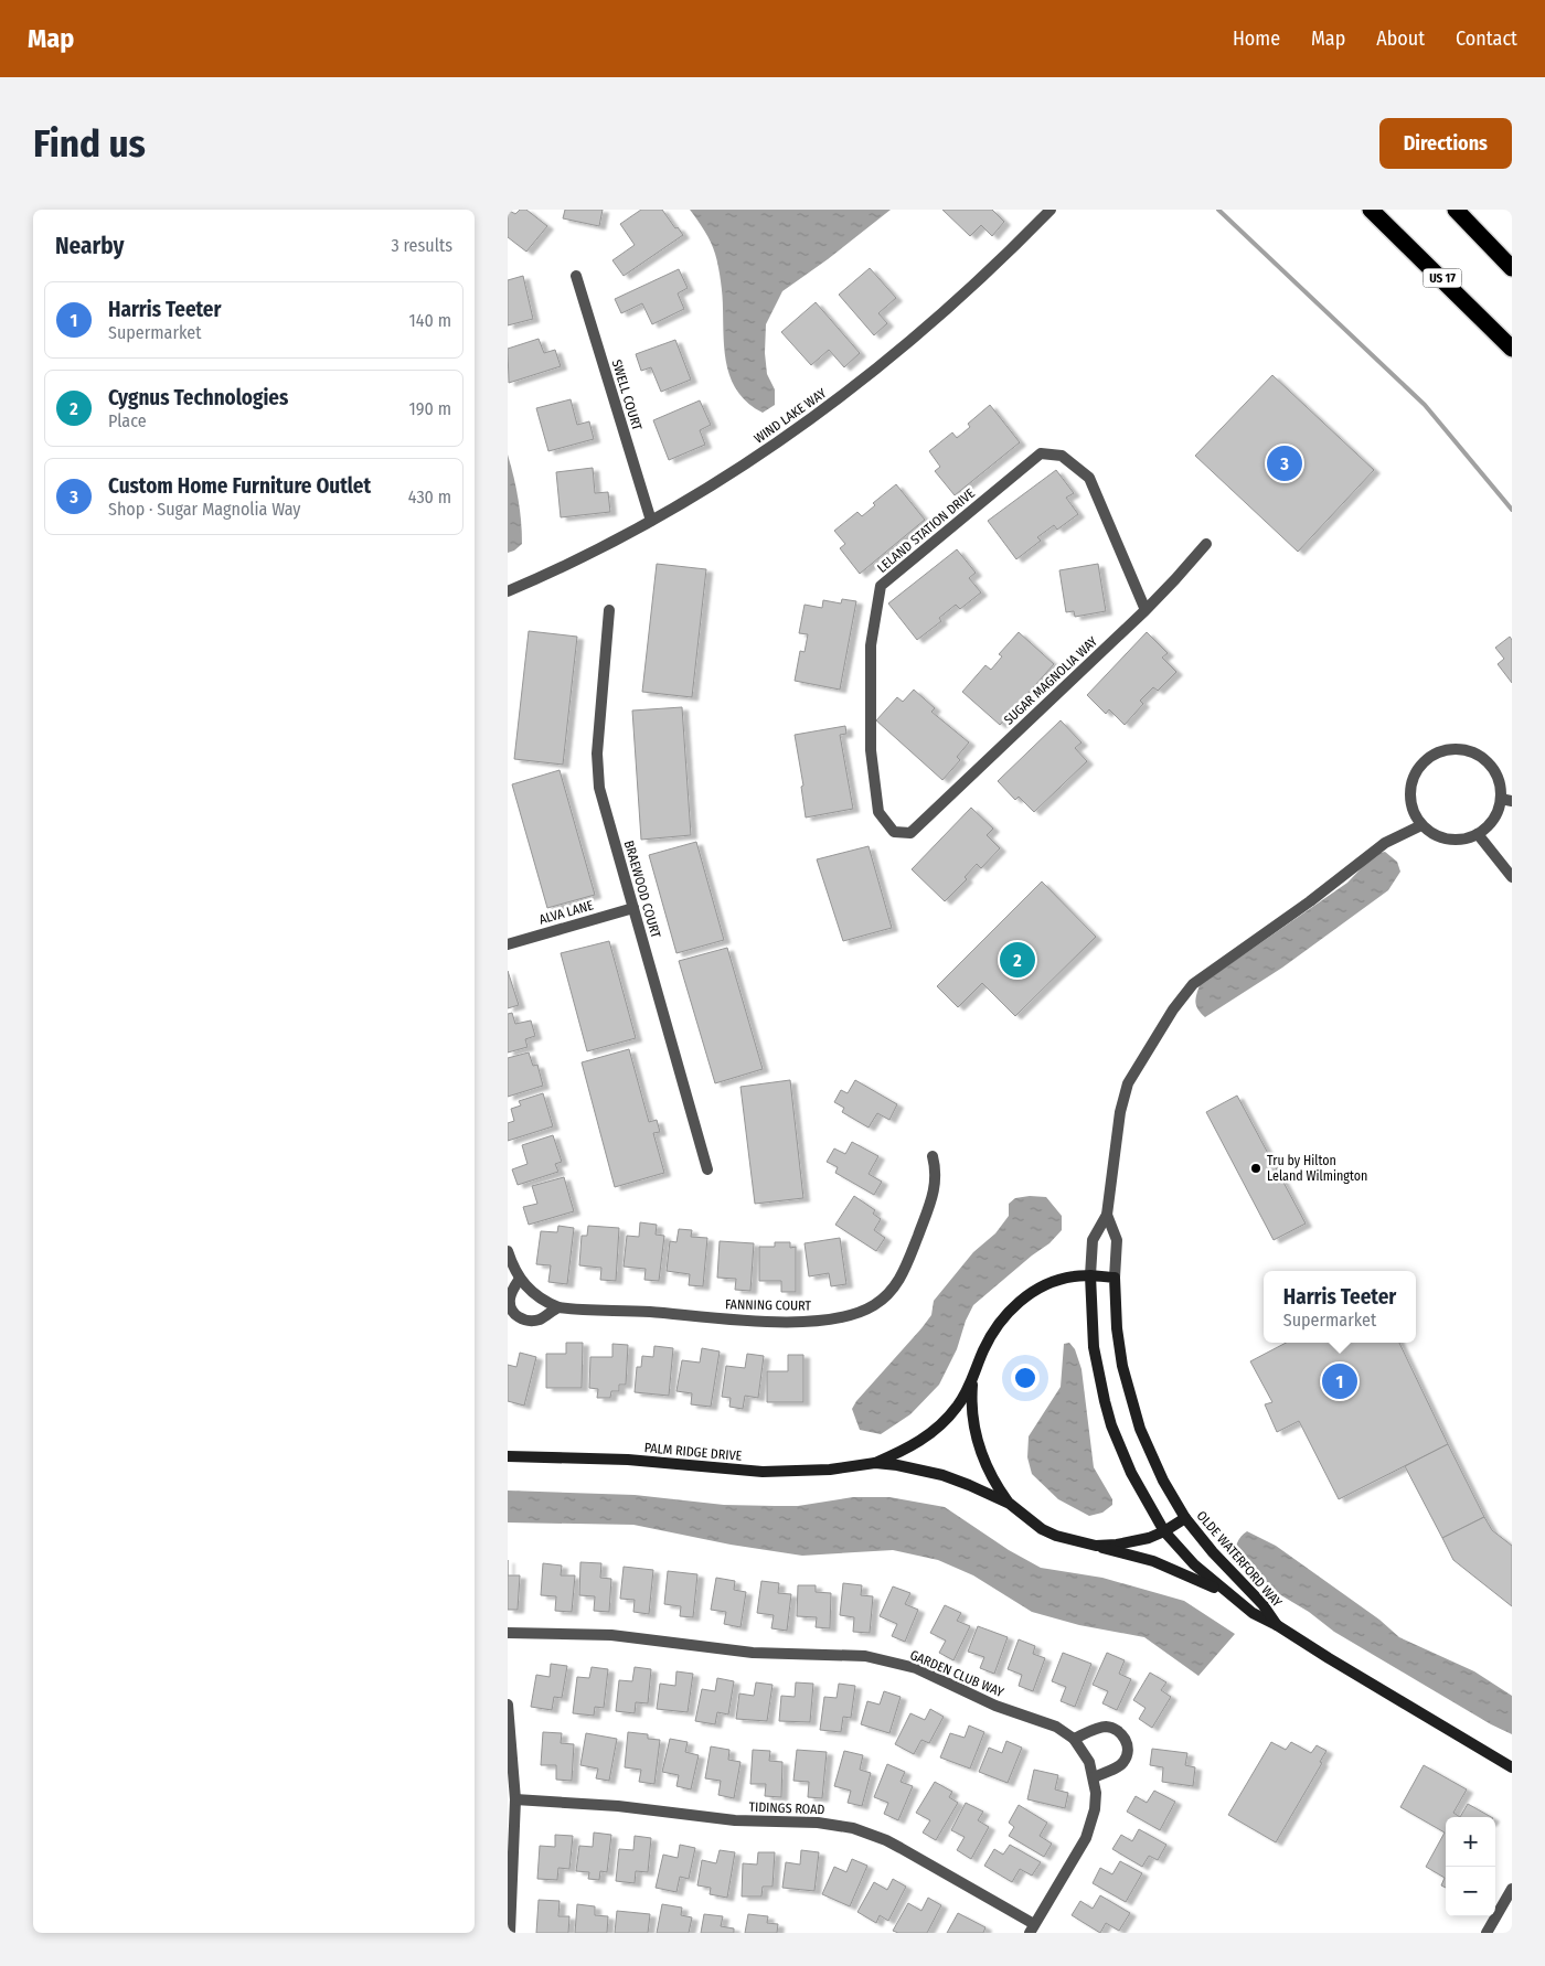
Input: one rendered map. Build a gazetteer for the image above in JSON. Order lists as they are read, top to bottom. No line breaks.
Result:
{"streets":{"highway":["US 17"],"street":["SWELL COURT","WIND LAKE WAY","LELAND STATION DRIVE","SUGAR MAGNOLIA WAY","BRAEWOOD COURT","ALVA LANE","FANNING COURT","PALM RIDGE DRIVE","OLDE WATERFORD WAY","GARDEN CLUB WAY","TIDINGS ROAD"]},"crossings":[["SWELL COURT","WIND LAKE WAY"],["LELAND STATION DRIVE","SUGAR MAGNOLIA WAY"],["BRAEWOOD COURT","ALVA LANE"],["PALM RIDGE DRIVE","OLDE WATERFORD WAY"],["GARDEN CLUB WAY","TIDINGS ROAD"]],"places":["Tru by Hilton Leland Wilmington"],"page":{"header":"Map","nav":["Home","Map","About","Contact"],"buttons":"Directions","title":"Find us","heading":["Nearby","3 results"],"list":[{"mark":"1","name":"Harris Teeter","note":"Supermarket","value":"140 m"},{"mark":"2","name":"Cygnus Technologies","note":"Place","value":"190 m"},{"mark":"3","name":"Custom Home Furniture Outlet","note":"Shop · Sugar Magnolia Way","value":"430 m"}],"pins":["3","2","1"],"popup":["Harris Teeter","Supermarket"],"map_buttons":["+","−"]}}
